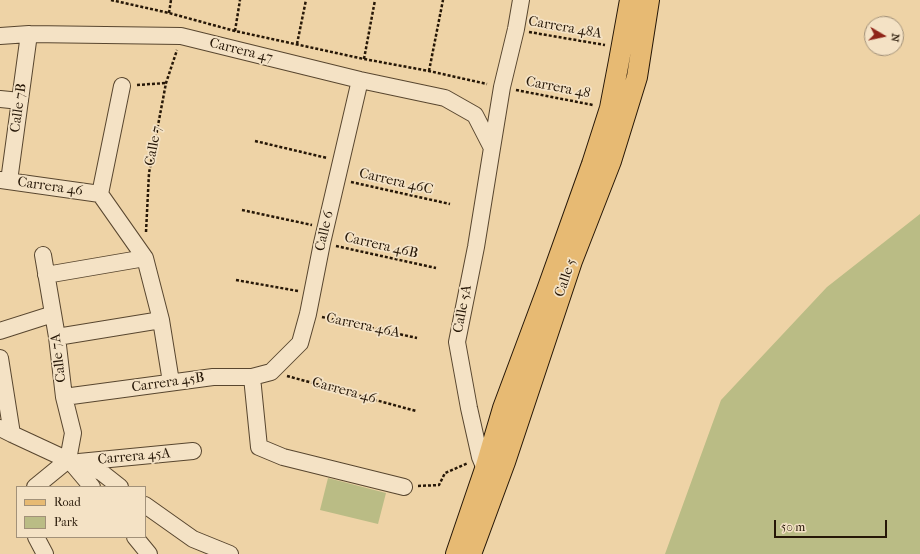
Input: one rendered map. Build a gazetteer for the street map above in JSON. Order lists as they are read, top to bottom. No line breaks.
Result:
{"streets":{"main road":["Calle 5"],"street":["Carrera 47","Calle 7B","Carrera 46","Calle 6","Calle 5A","Calle 7A","Carrera 45B","Carrera 45A"],"path":["Carrera 48A","Carrera 48","Calle 7","Carrera 46C","Carrera 46B","Carrera 46A"]},"crossings":[["Carrera 48A","Calle 5A"],["Carrera 47","Calle 7B"],["Carrera 47","Calle 7"],["Carrera 47","Calle 6"],["Carrera 47","Calle 5A"],["Carrera 48","Calle 5"],["Carrera 48","Calle 5A"],["Calle 7B","Carrera 46"],["Carrera 46C","Calle 6"],["Carrera 46","Calle 6"],["Carrera 46","Carrera 45B"],["Calle 6","Carrera 46B"],["Calle 6","Carrera 46A"],["Calle 6","Carrera 45B"],["Calle 5","Calle 5A"],["Calle 7A","Carrera 45B"],["Calle 7A","Carrera 45A"]],"legend":["Road","Park"],"scale_bar":"50 m","north":"right"}
